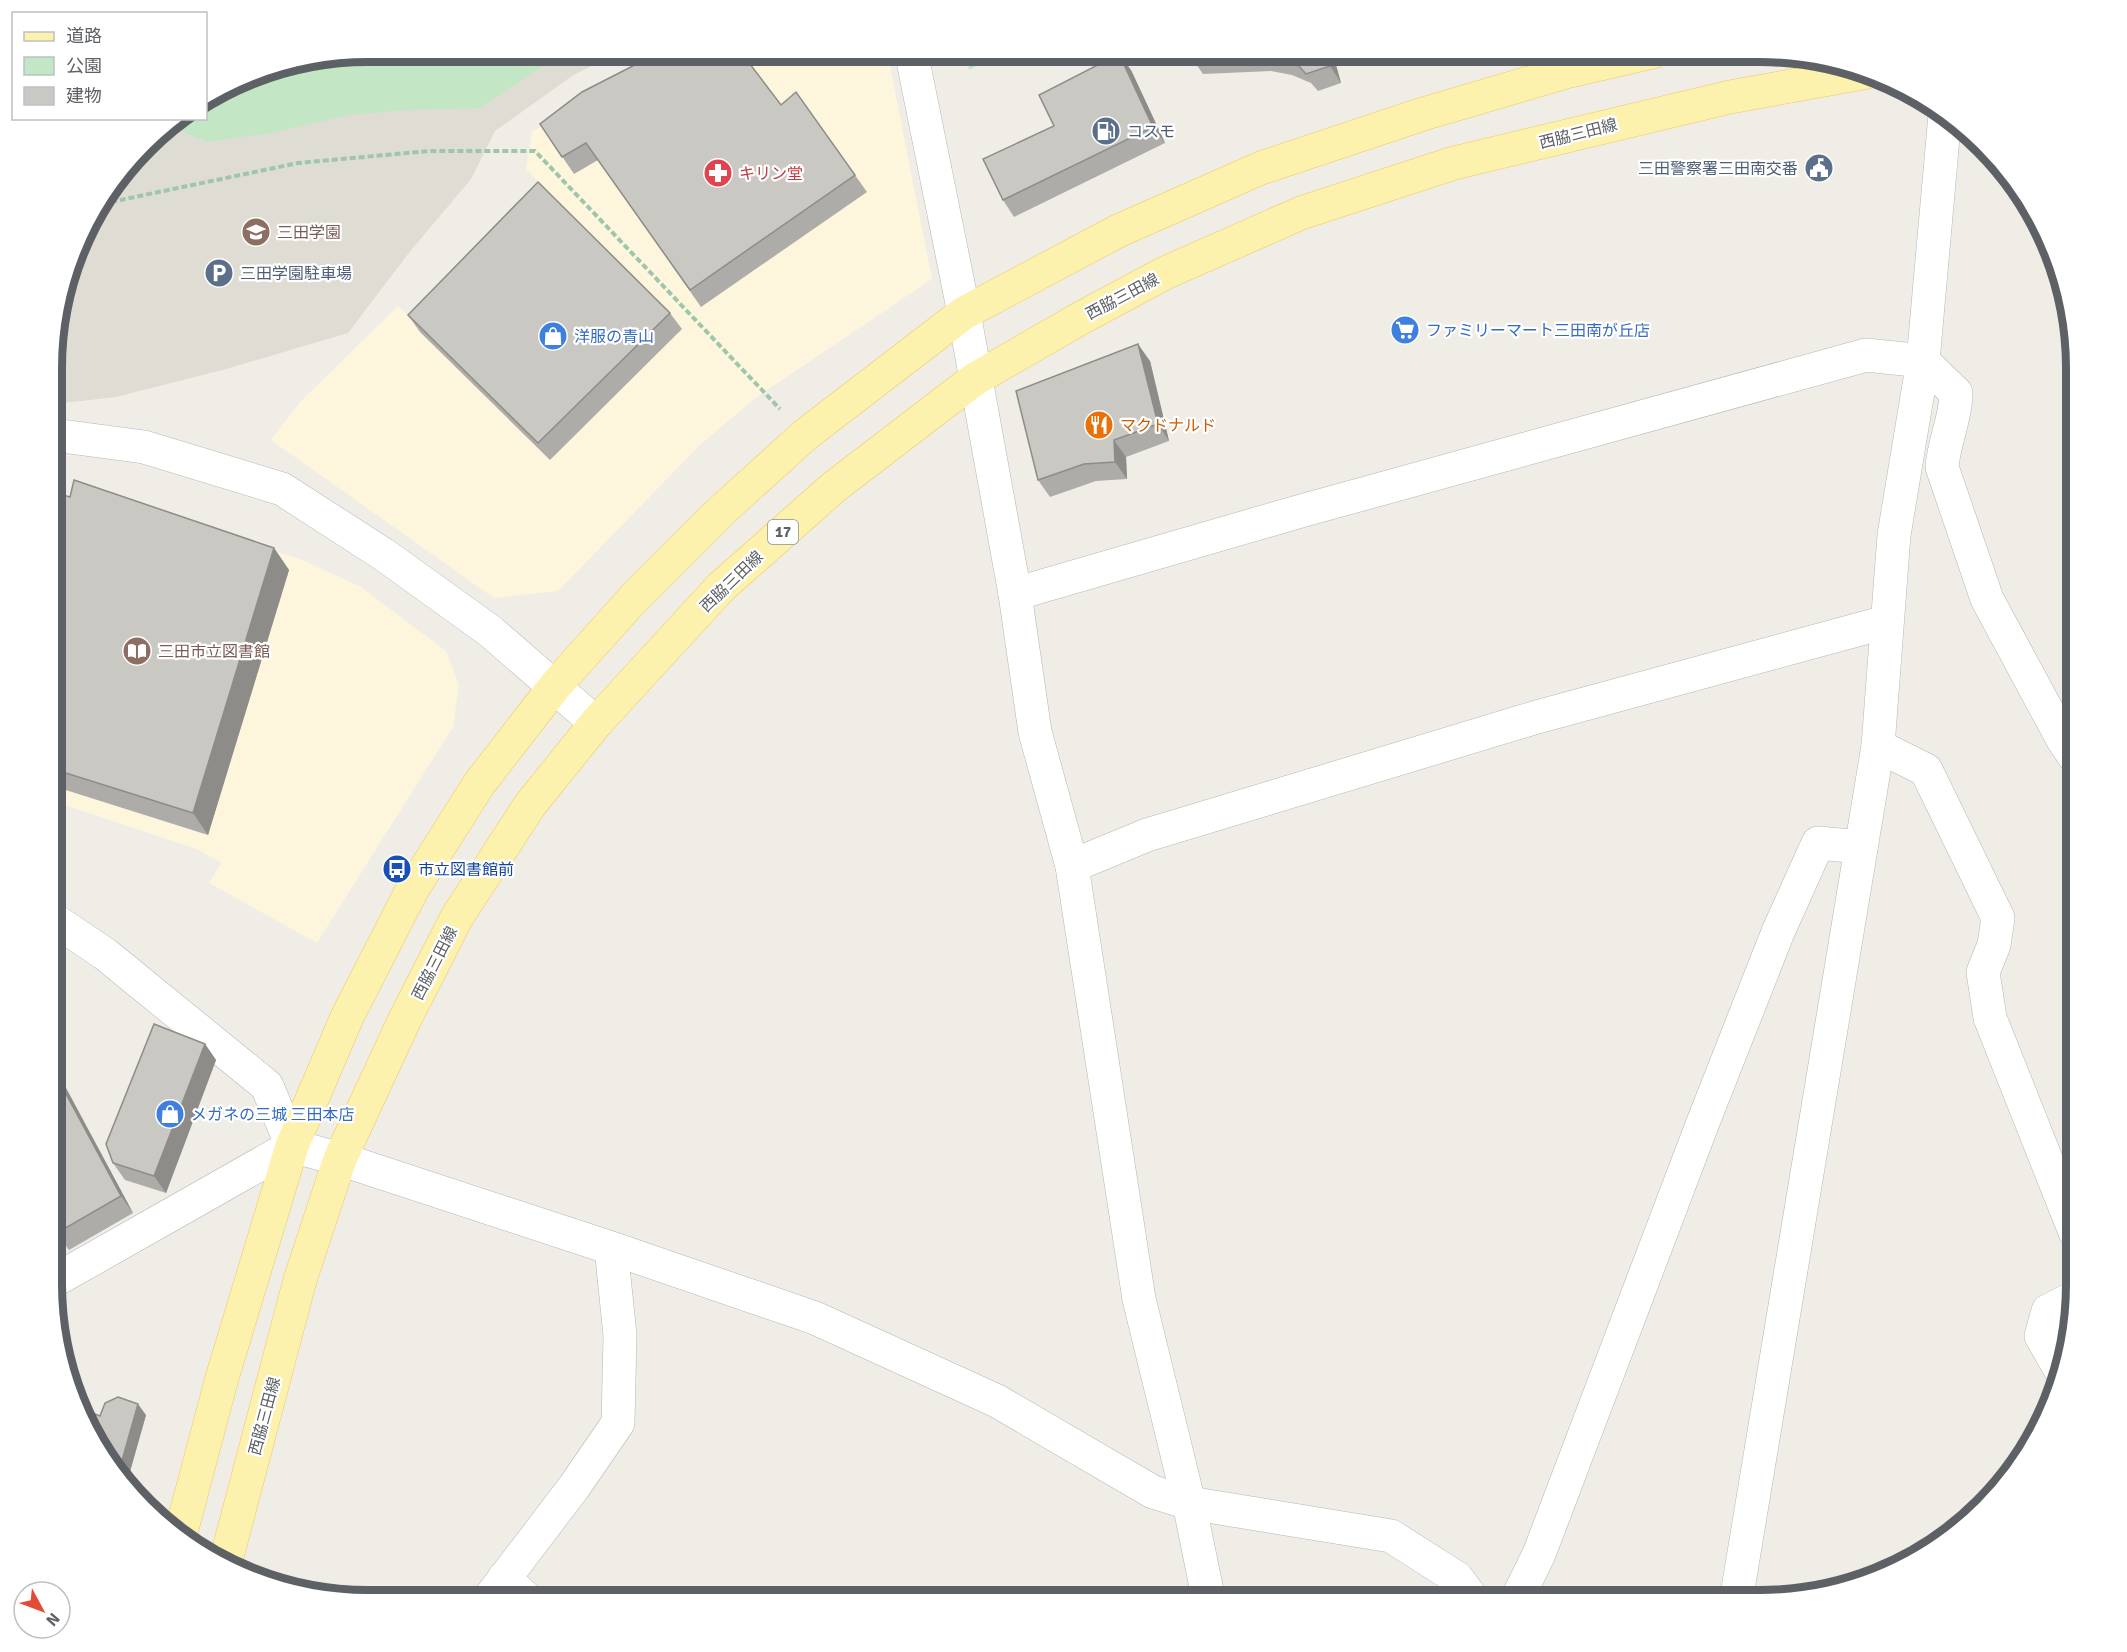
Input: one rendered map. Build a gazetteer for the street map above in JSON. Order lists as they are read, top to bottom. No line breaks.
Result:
{"streets":{"main road":["西脇三田線","17"]},"places":{"fuel station":["コスモ"],"public building":["三田警察署三田南交番"],"pharmacy":["キリン堂"],"school or university":["三田学園"],"parking":["三田学園駐車場"],"supermarket":["ファミリーマート三田南が丘店"],"shop":["洋服の青山","メガネの三城 三田本店"],"restaurant":["マクドナルド"],"library":["三田市立図書館"],"bus stop":["市立図書館前"]},"legend":["道路","公園","建物"],"north":"bottom right"}
